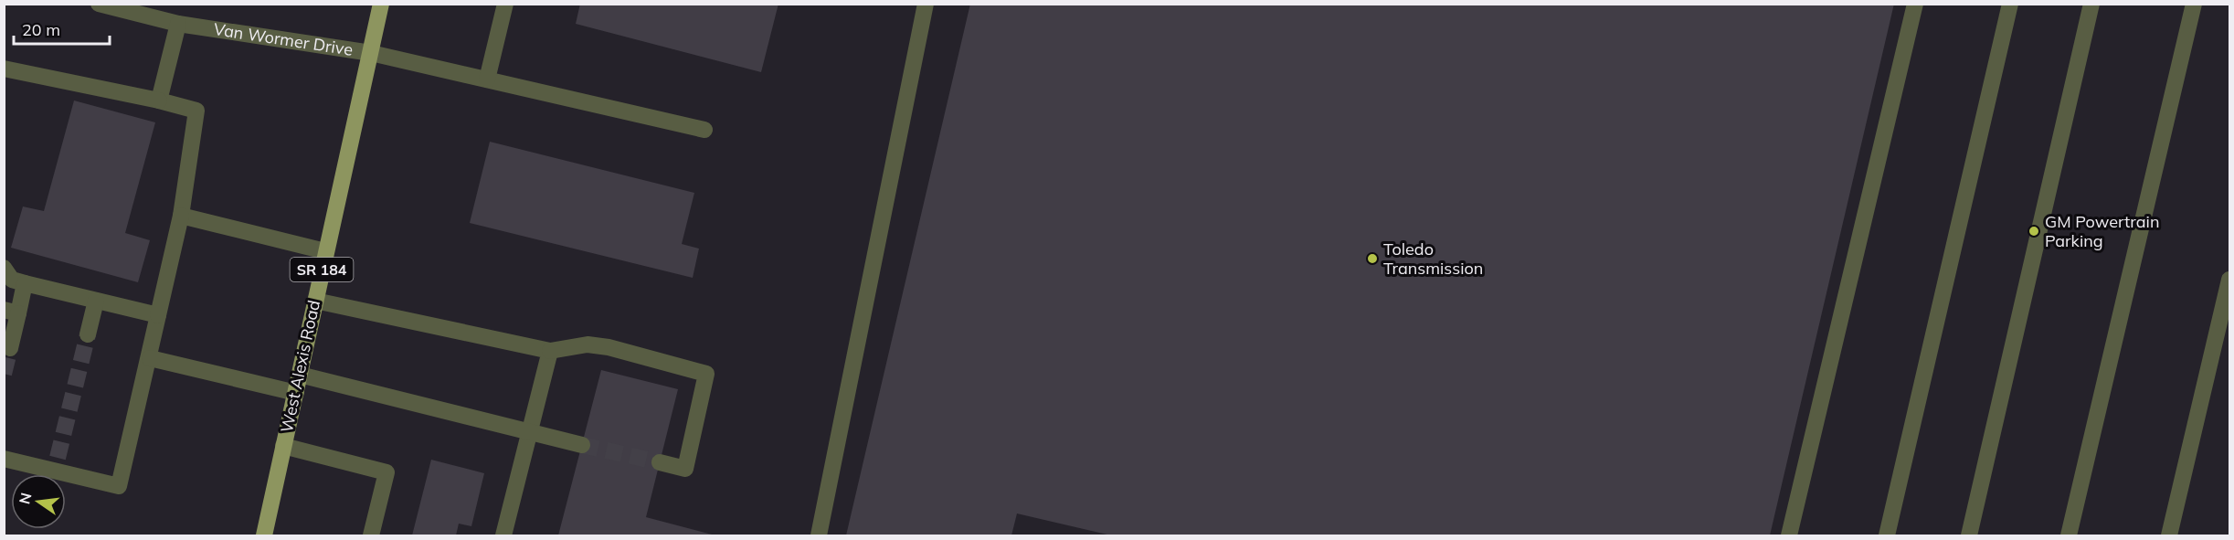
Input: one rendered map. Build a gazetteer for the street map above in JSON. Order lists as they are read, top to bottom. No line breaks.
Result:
{"streets":{"main road":["SR 184","West Alexis Road"],"street":["Van Wormer Drive"]},"crossings":[["Van Wormer Drive","West Alexis Road"]],"places":["GM Powertrain Parking","Toledo Transmission"],"scale_bar":"20 m","north":"left"}
